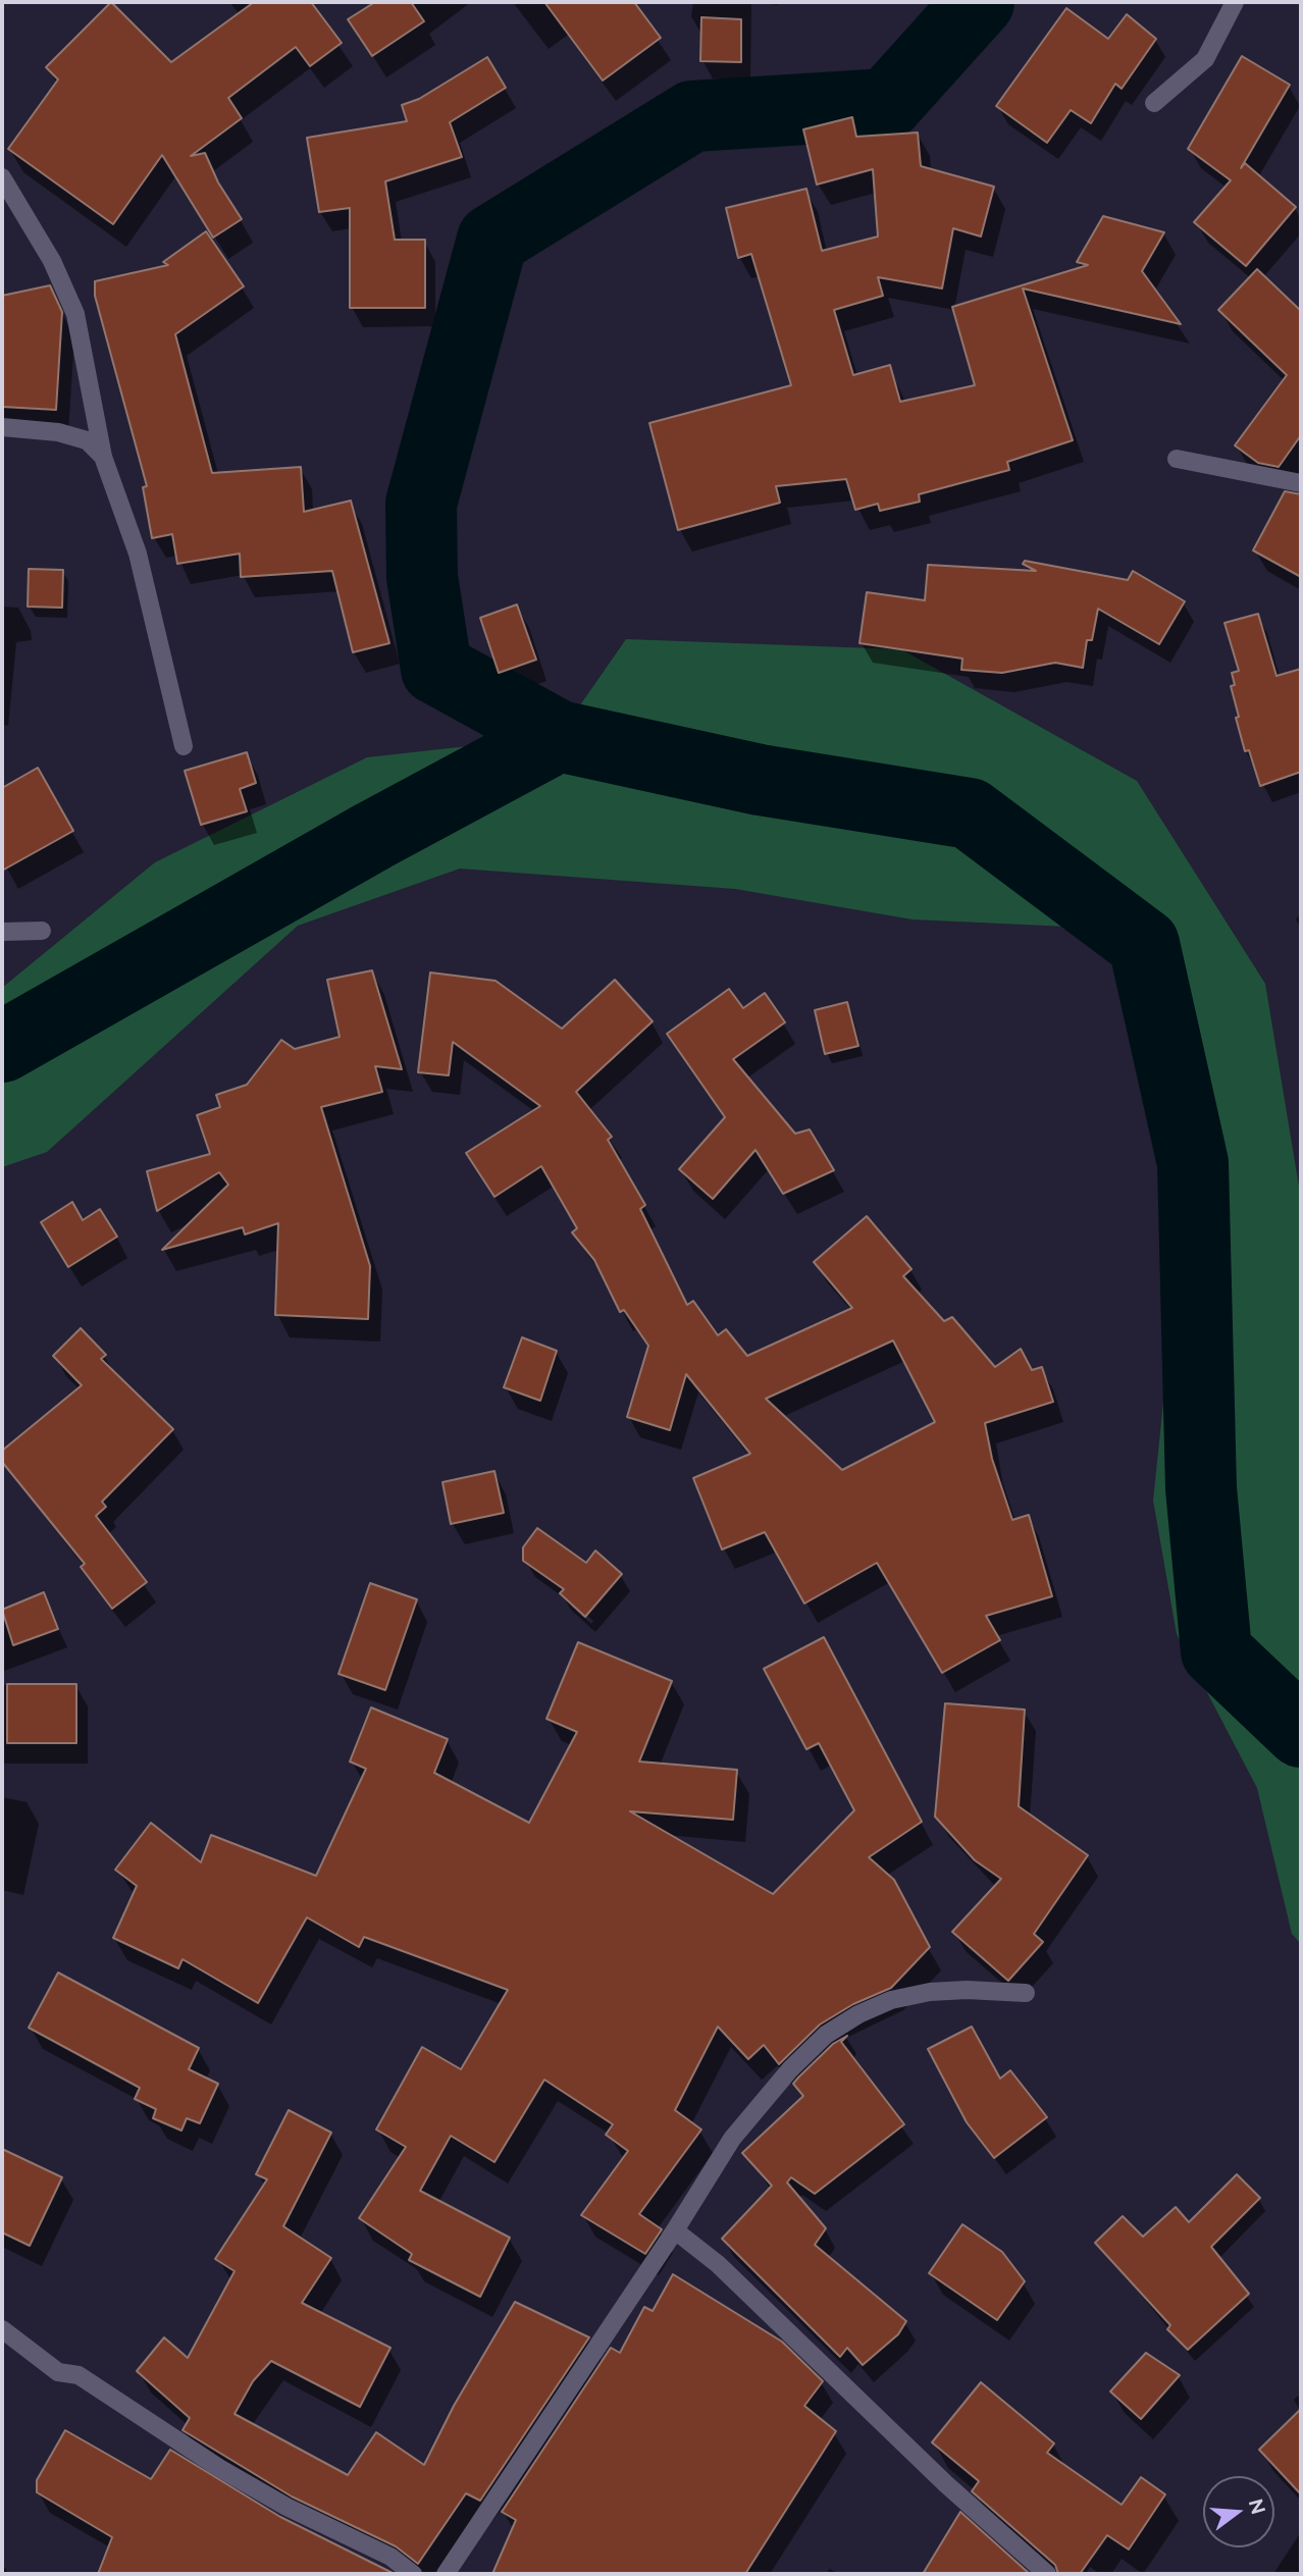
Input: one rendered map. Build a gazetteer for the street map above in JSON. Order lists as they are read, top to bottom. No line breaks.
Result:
{"north":"right"}
